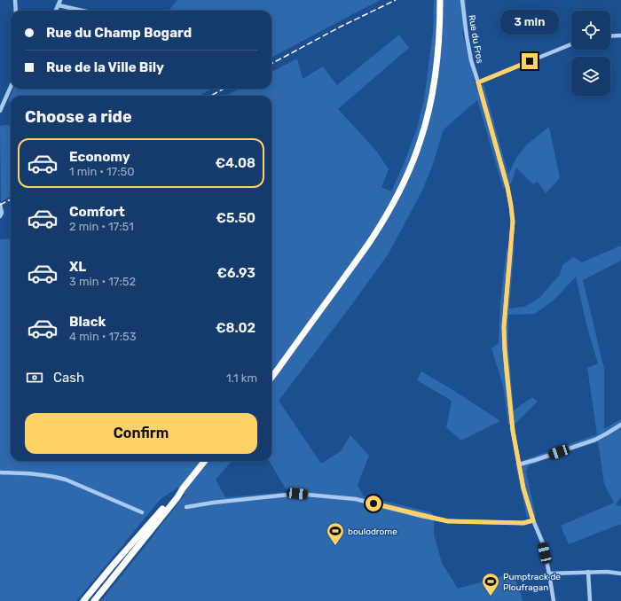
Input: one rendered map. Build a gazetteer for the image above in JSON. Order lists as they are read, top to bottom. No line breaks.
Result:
{"streets":{"street":["Rue du Fros"]},"places":{"sports":["boulodrome","Pumptrack de Ploufragan"]},"page":{"bubble":"3 min","banner":["Rue du Champ Bogard","Rue de la Ville Bily"],"heading":"Choose a ride","list":[{"name":"Economy","note":"1 min · 17:50","value":"€4.08"},{"name":"Comfort","note":"2 min · 17:51","value":"€5.50"},{"name":"XL","note":"3 min · 17:52","value":"€6.93"},{"name":"Black","note":"4 min · 17:53","value":"€8.02"}],"pay":["Cash","1.1 km"],"buttons":"Confirm"}}
